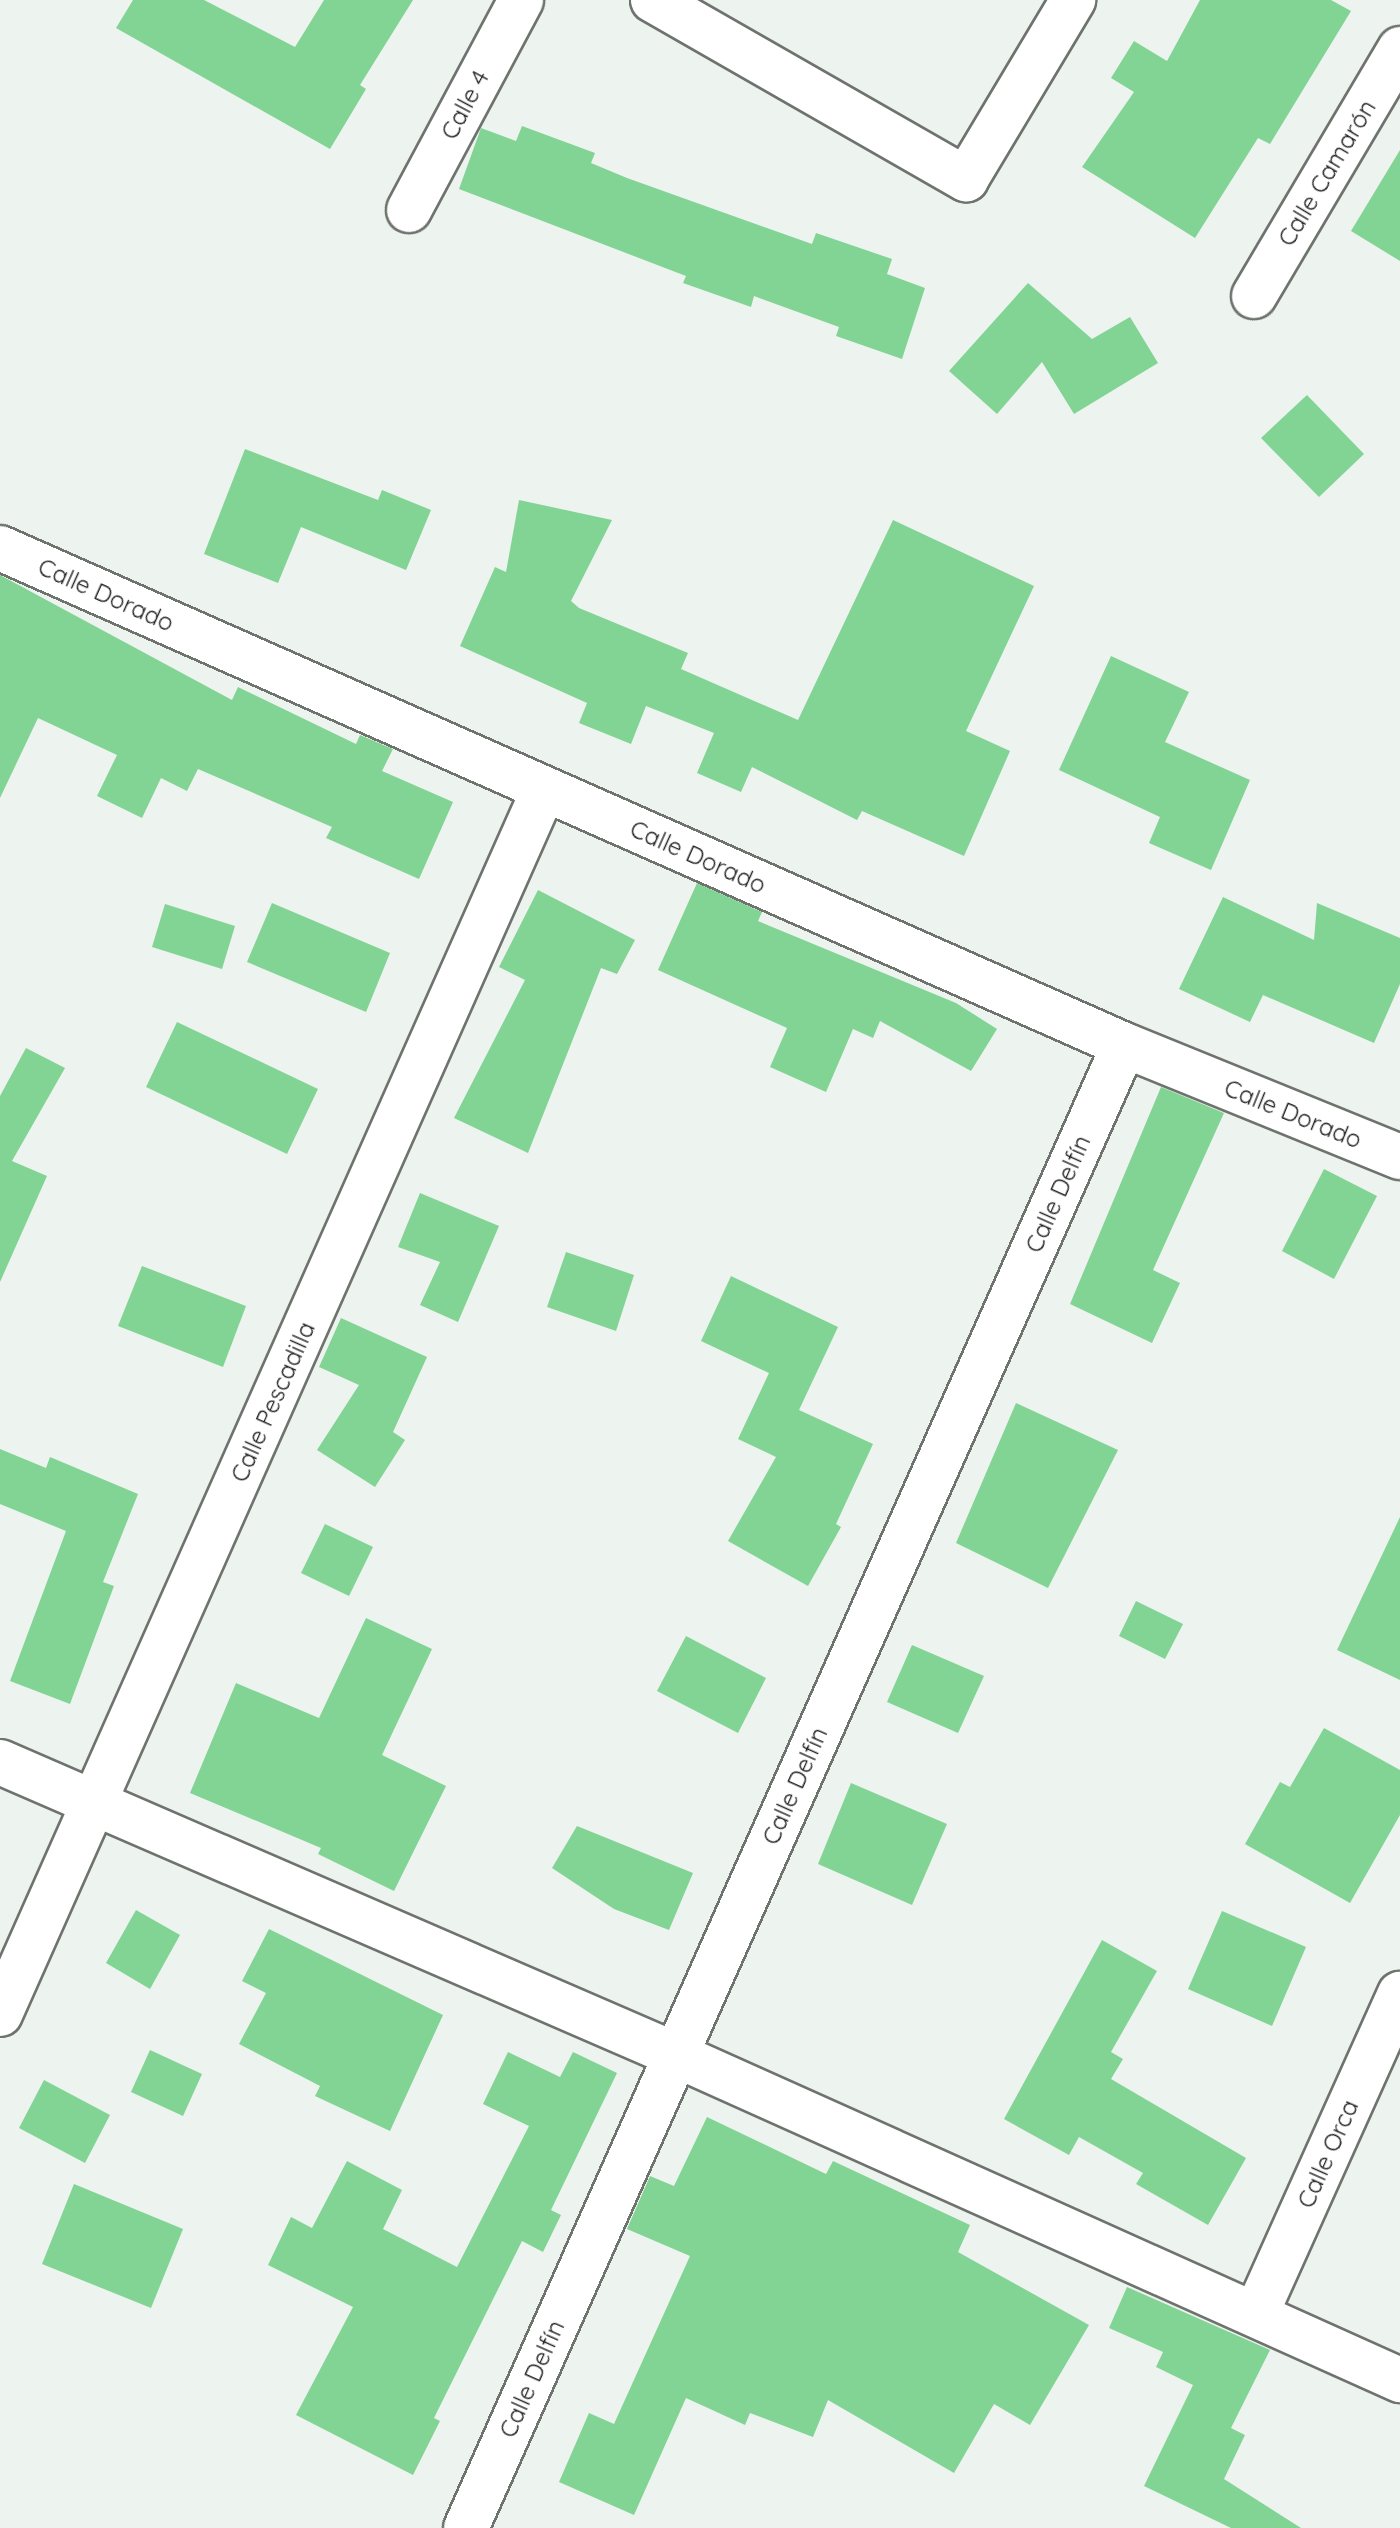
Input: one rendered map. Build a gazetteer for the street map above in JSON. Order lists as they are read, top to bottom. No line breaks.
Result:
{"streets":{"street":["Calle 4","Calle Camarón","Calle Dorado","Calle Delfín","Calle Pescadilla","Calle Orca"]},"crossings":[["Calle Dorado","Calle Delfín"],["Calle Dorado","Calle Pescadilla"]]}
